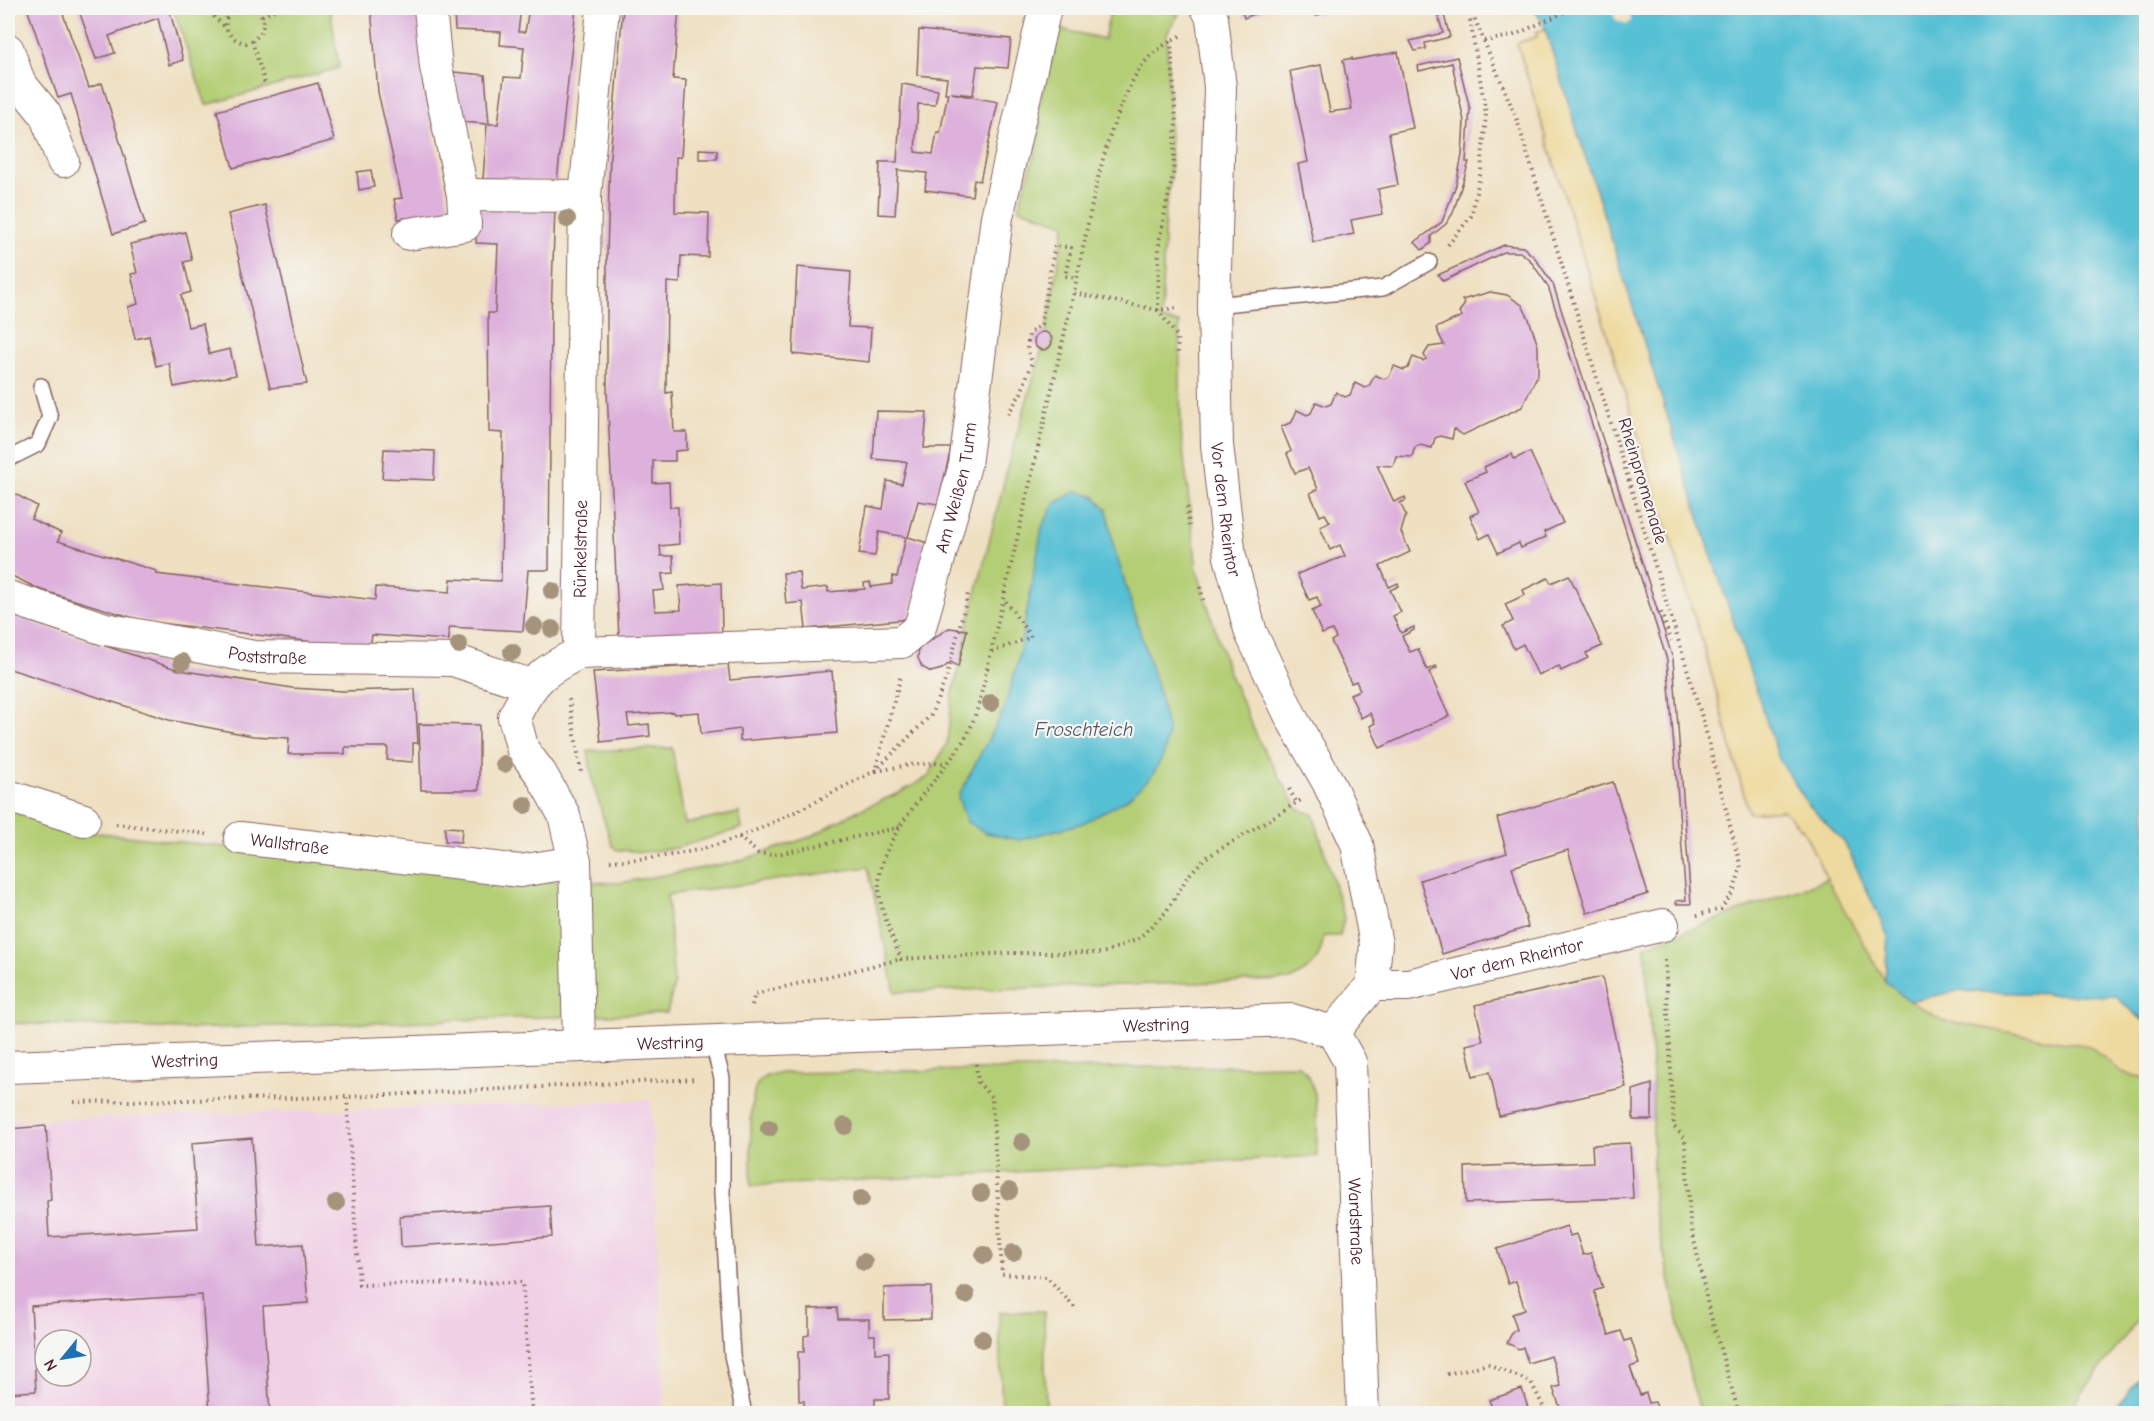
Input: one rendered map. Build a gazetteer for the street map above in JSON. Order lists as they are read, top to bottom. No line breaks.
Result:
{"streets":{"street":["Am Weißen Turm","Vor dem Rheintor","Rünkelstraße","Poststraße","Wallstraße","Westring","Wardstraße"],"path":["Rheinpromenade"]},"crossings":[["Rheinpromenade","Vor dem Rheintor"],["Westring","Wardstraße"]],"water":["Froschteich"],"north":"bottom left"}
